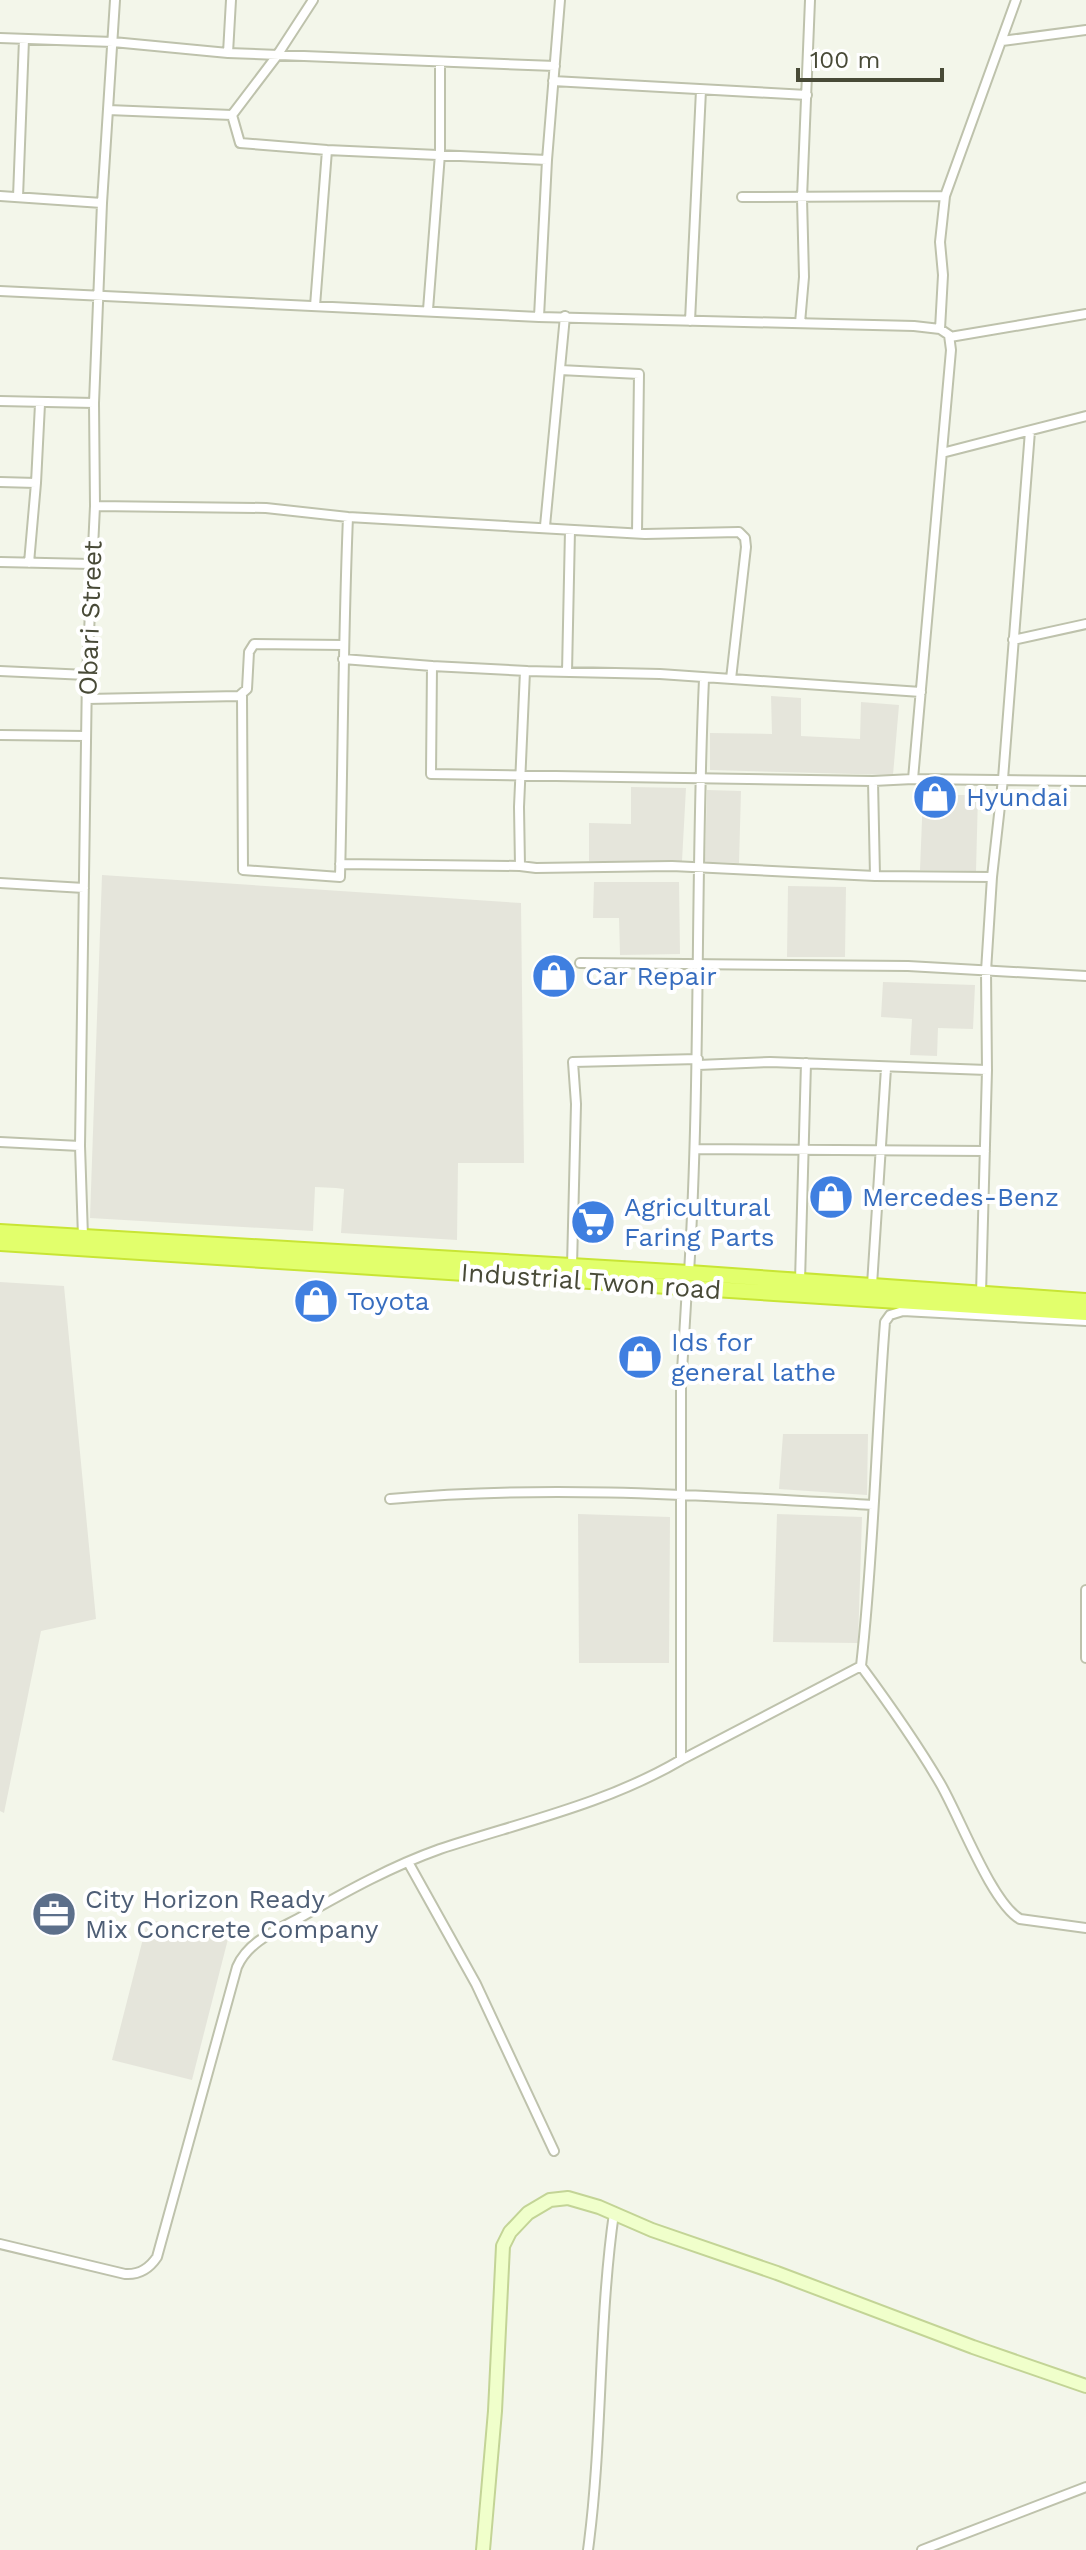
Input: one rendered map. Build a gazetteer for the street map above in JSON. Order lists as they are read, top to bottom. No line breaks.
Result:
{"streets":{"highway":["Industrial Twon road"],"street":["Obari Street"]},"places":{"shop":["Hyundai","Car Repair","Mercedes-Benz","Toyota","Ids for general lathe"],"supermarket":["Agricultural Faring Parts"],"office":["City Horizon Ready Mix Concrete Company"]},"scale_bar":"100 m"}
